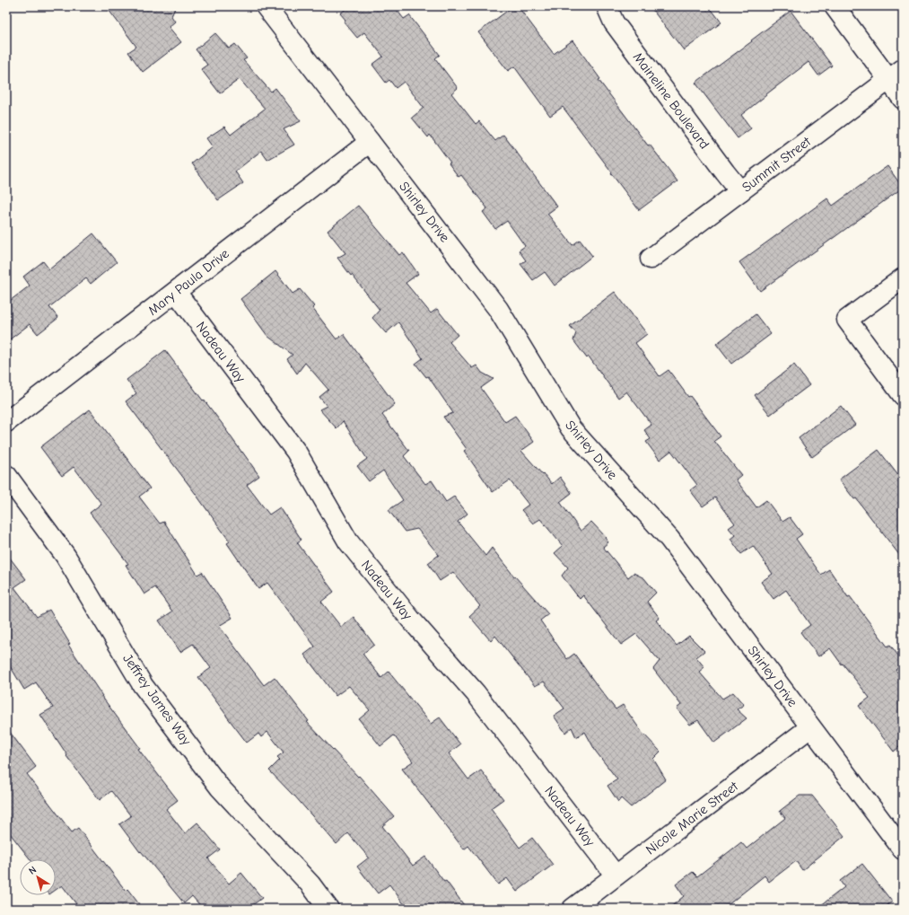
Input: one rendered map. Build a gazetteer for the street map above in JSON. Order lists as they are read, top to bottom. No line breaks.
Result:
{"streets":{"street":["Maineline Boulevard","Summit Street","Shirley Drive","Mary Paula Drive","Nadeau Way","Jeffrey James Way","Nicole Marie Street"]},"crossings":[["Maineline Boulevard","Summit Street"],["Shirley Drive","Mary Paula Drive"],["Shirley Drive","Nicole Marie Street"],["Mary Paula Drive","Nadeau Way"],["Nadeau Way","Nicole Marie Street"]],"north":"top left"}
